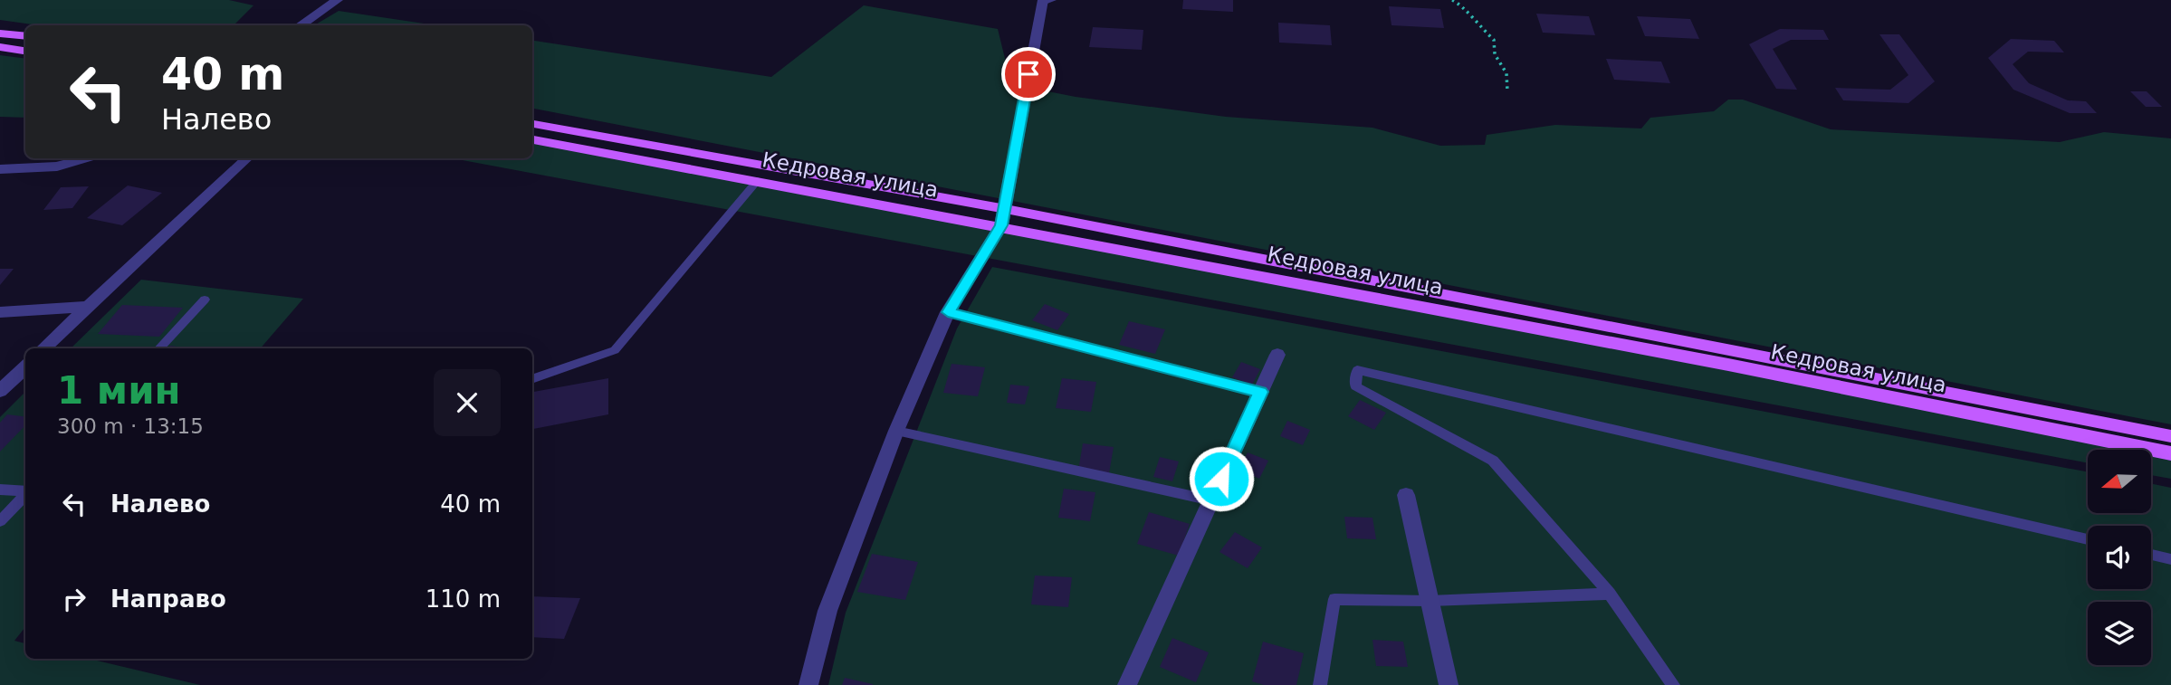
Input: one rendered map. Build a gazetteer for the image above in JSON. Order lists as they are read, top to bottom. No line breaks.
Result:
{"streets":{"main road":["Кедровая улица"]},"north":"left","page":{"turn":["40 m","Налево"],"heading":["1 мин","300 m · 13:15"],"list":[{"name":"Налево","value":"40 m"},{"name":"Направо","value":"110 m"}]}}
